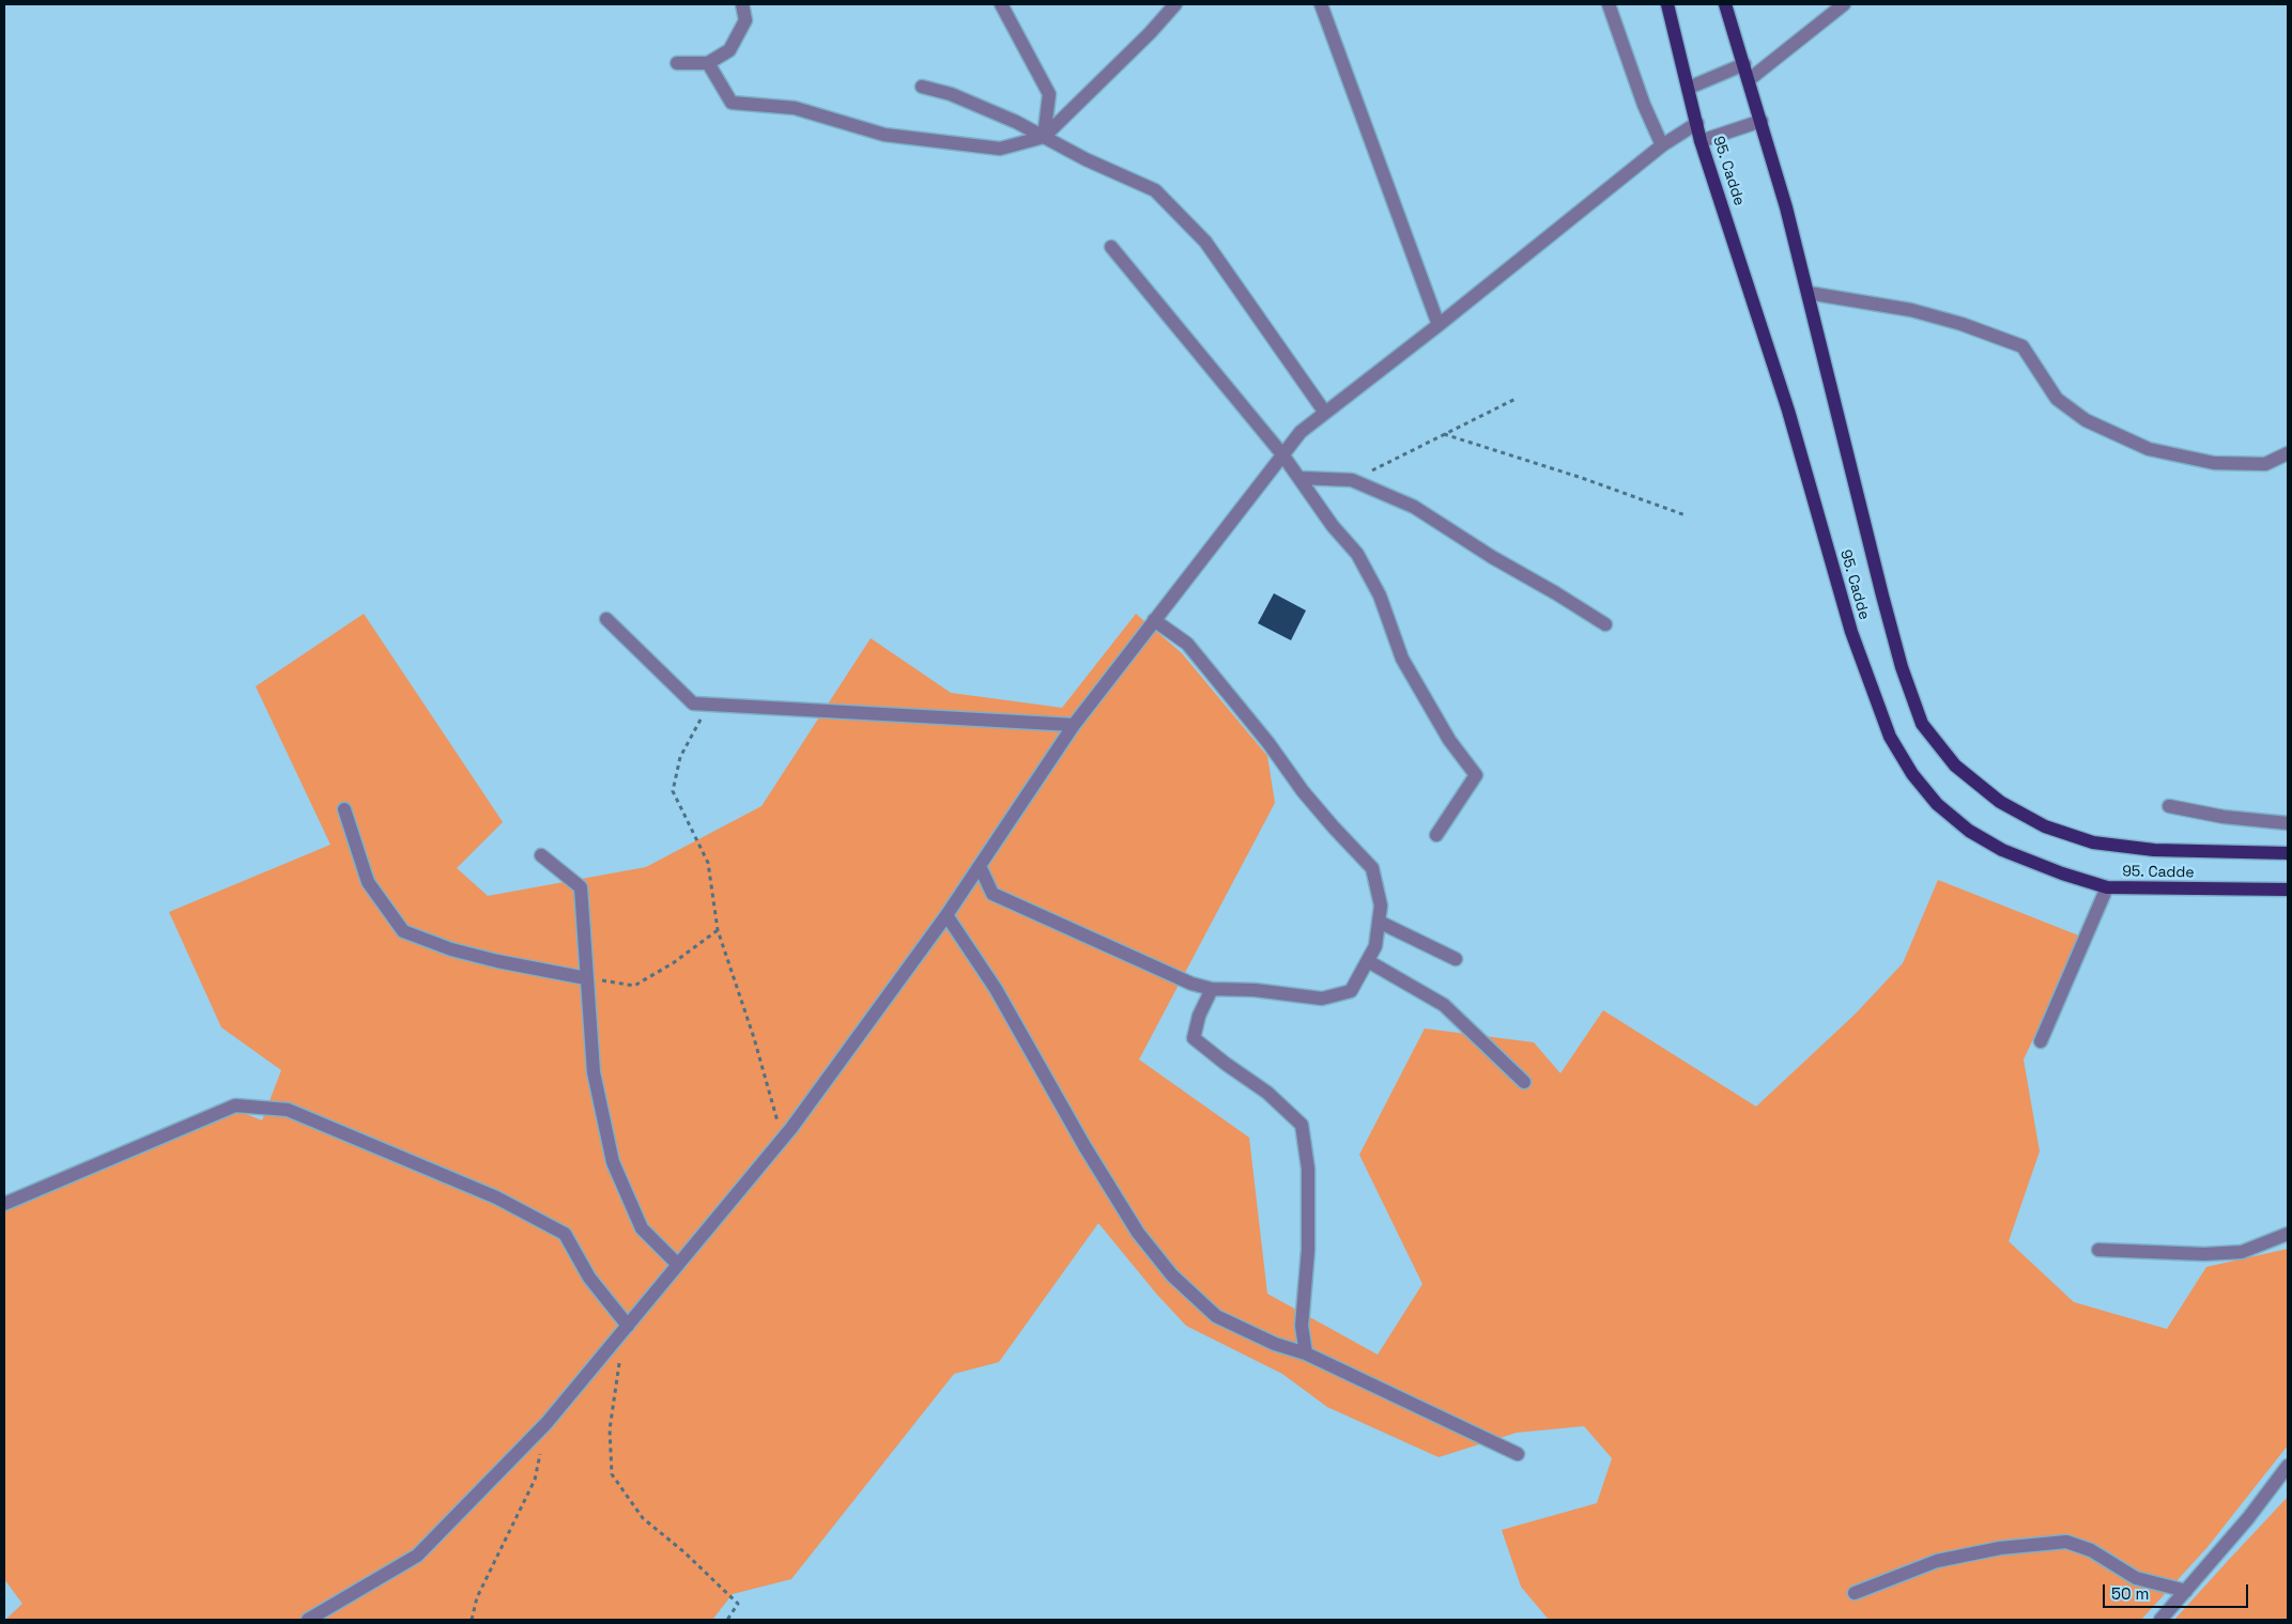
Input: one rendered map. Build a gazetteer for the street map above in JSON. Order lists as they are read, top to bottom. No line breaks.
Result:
{"streets":{"main road":["95. Cadde"]},"scale_bar":"50 m"}
